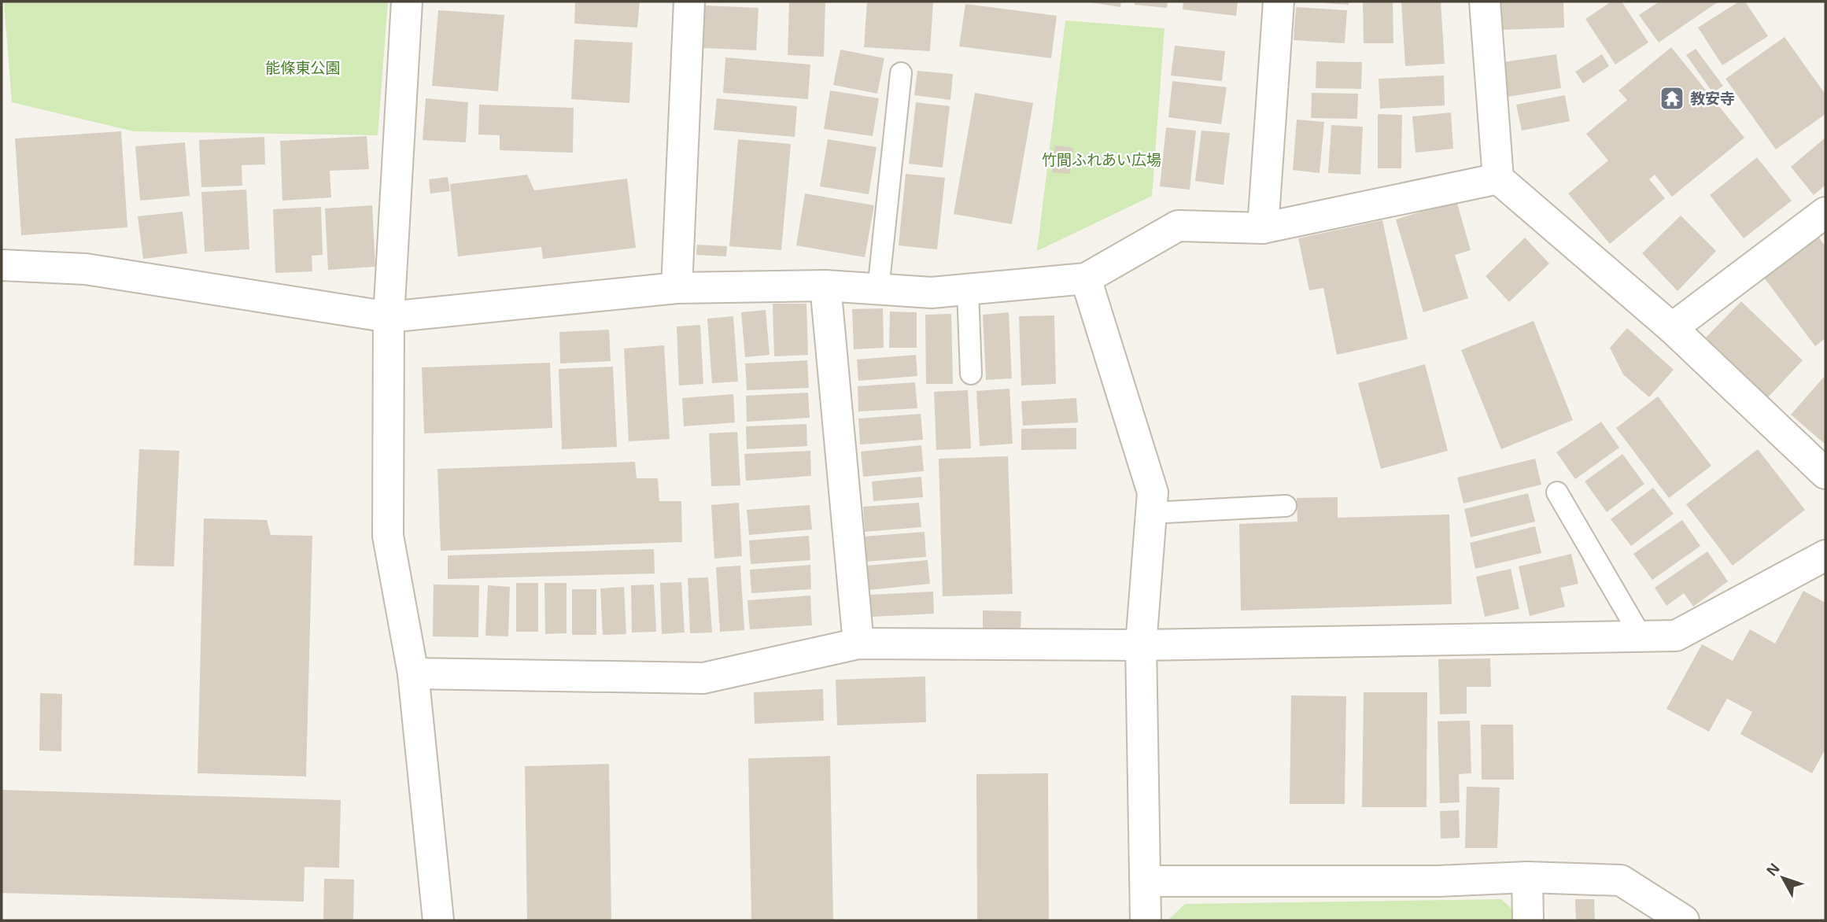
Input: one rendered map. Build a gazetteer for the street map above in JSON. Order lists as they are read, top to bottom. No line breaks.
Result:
{"parks":["能條東公園","竹間ふれあい広場"],"places":{"temple":["教安寺"]},"north":"top left"}
